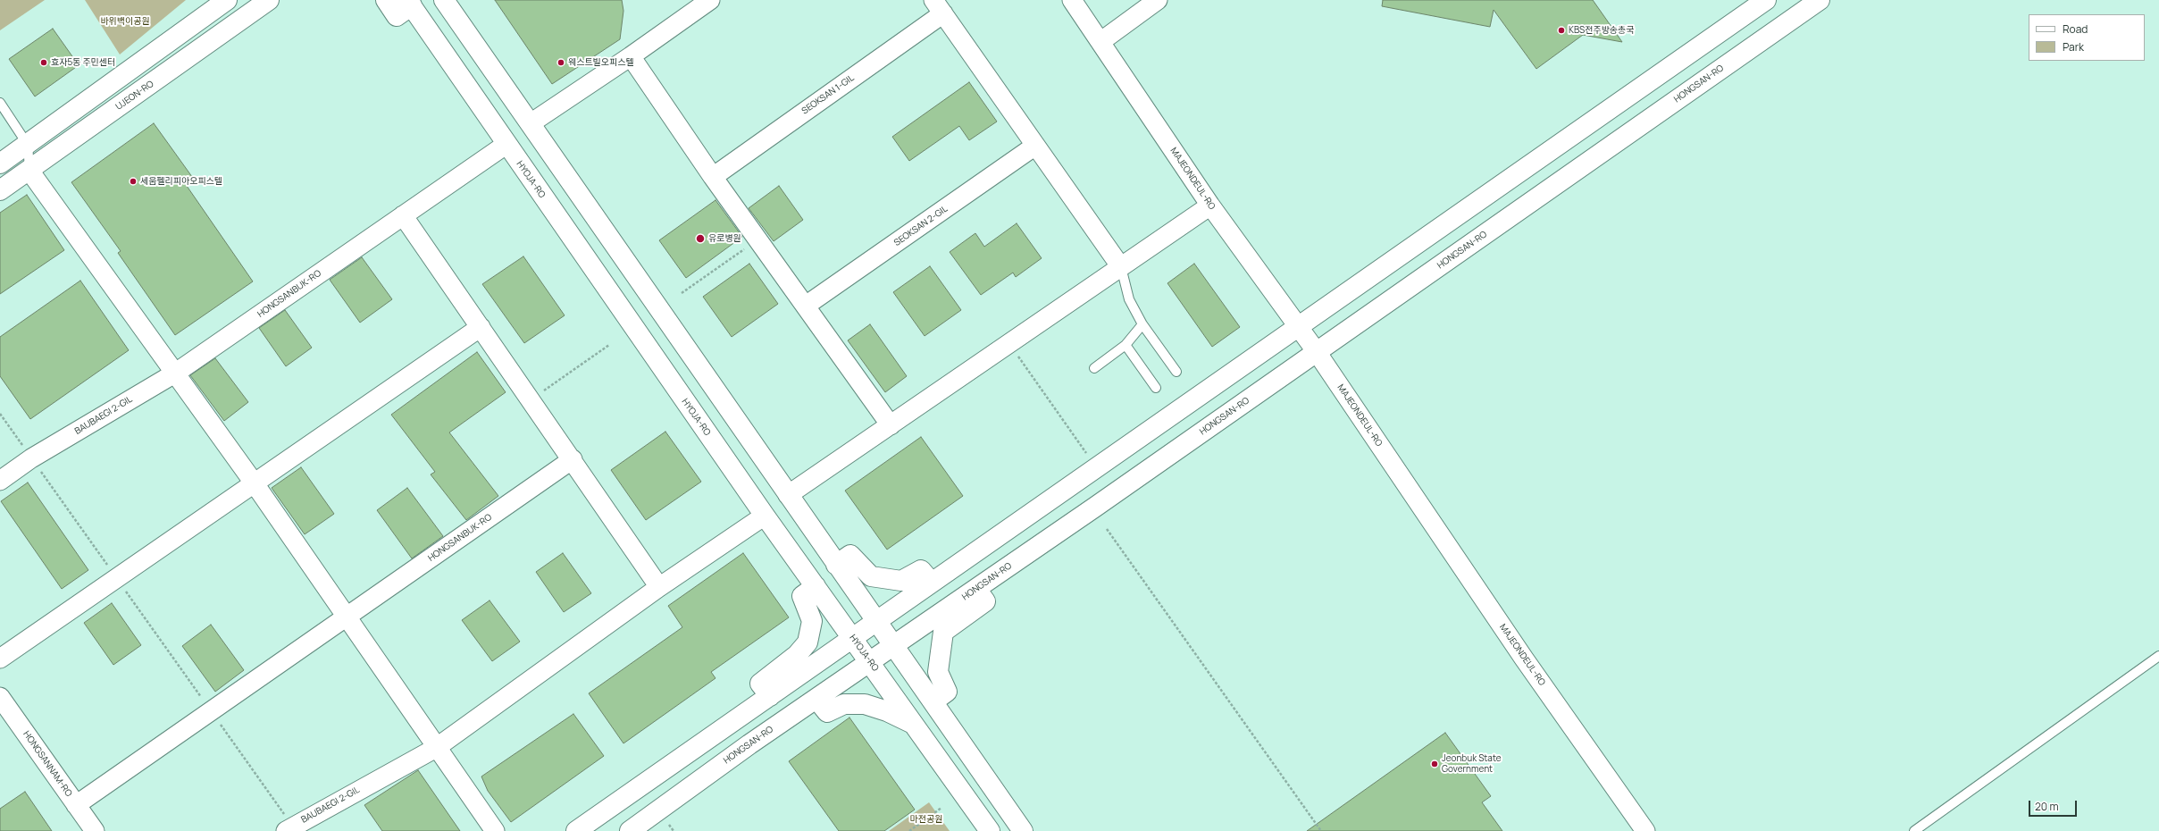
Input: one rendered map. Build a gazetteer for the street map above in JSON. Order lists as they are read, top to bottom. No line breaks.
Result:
{"streets":{"street":["HONGSAN-RO","SEOKSAN 1-GIL","UJEON-RO","MAJEONDEUL-RO","HYOJA-RO","SEOKSAN 2-GIL","HONGSANBUK-RO","BAUBAEGI 2-GIL","HONGSANNAM-RO"]},"crossings":[["HONGSAN-RO","MAJEONDEUL-RO"],["HONGSAN-RO","HYOJA-RO"],["SEOKSAN 1-GIL","SEOKSAN 2-GIL"],["HYOJA-RO","HONGSANBUK-RO"],["HONGSANBUK-RO","BAUBAEGI 2-GIL"]],"parks":["바위백이공원","마전공원"],"places":["KBS전주방송총국","효자5동 주민센터","웨스트빌오피스텔","세움펠리피아오피스텔","유로병원","Jeonbuk State Government"],"legend":["Road","Park"],"scale_bar":"20 m"}
